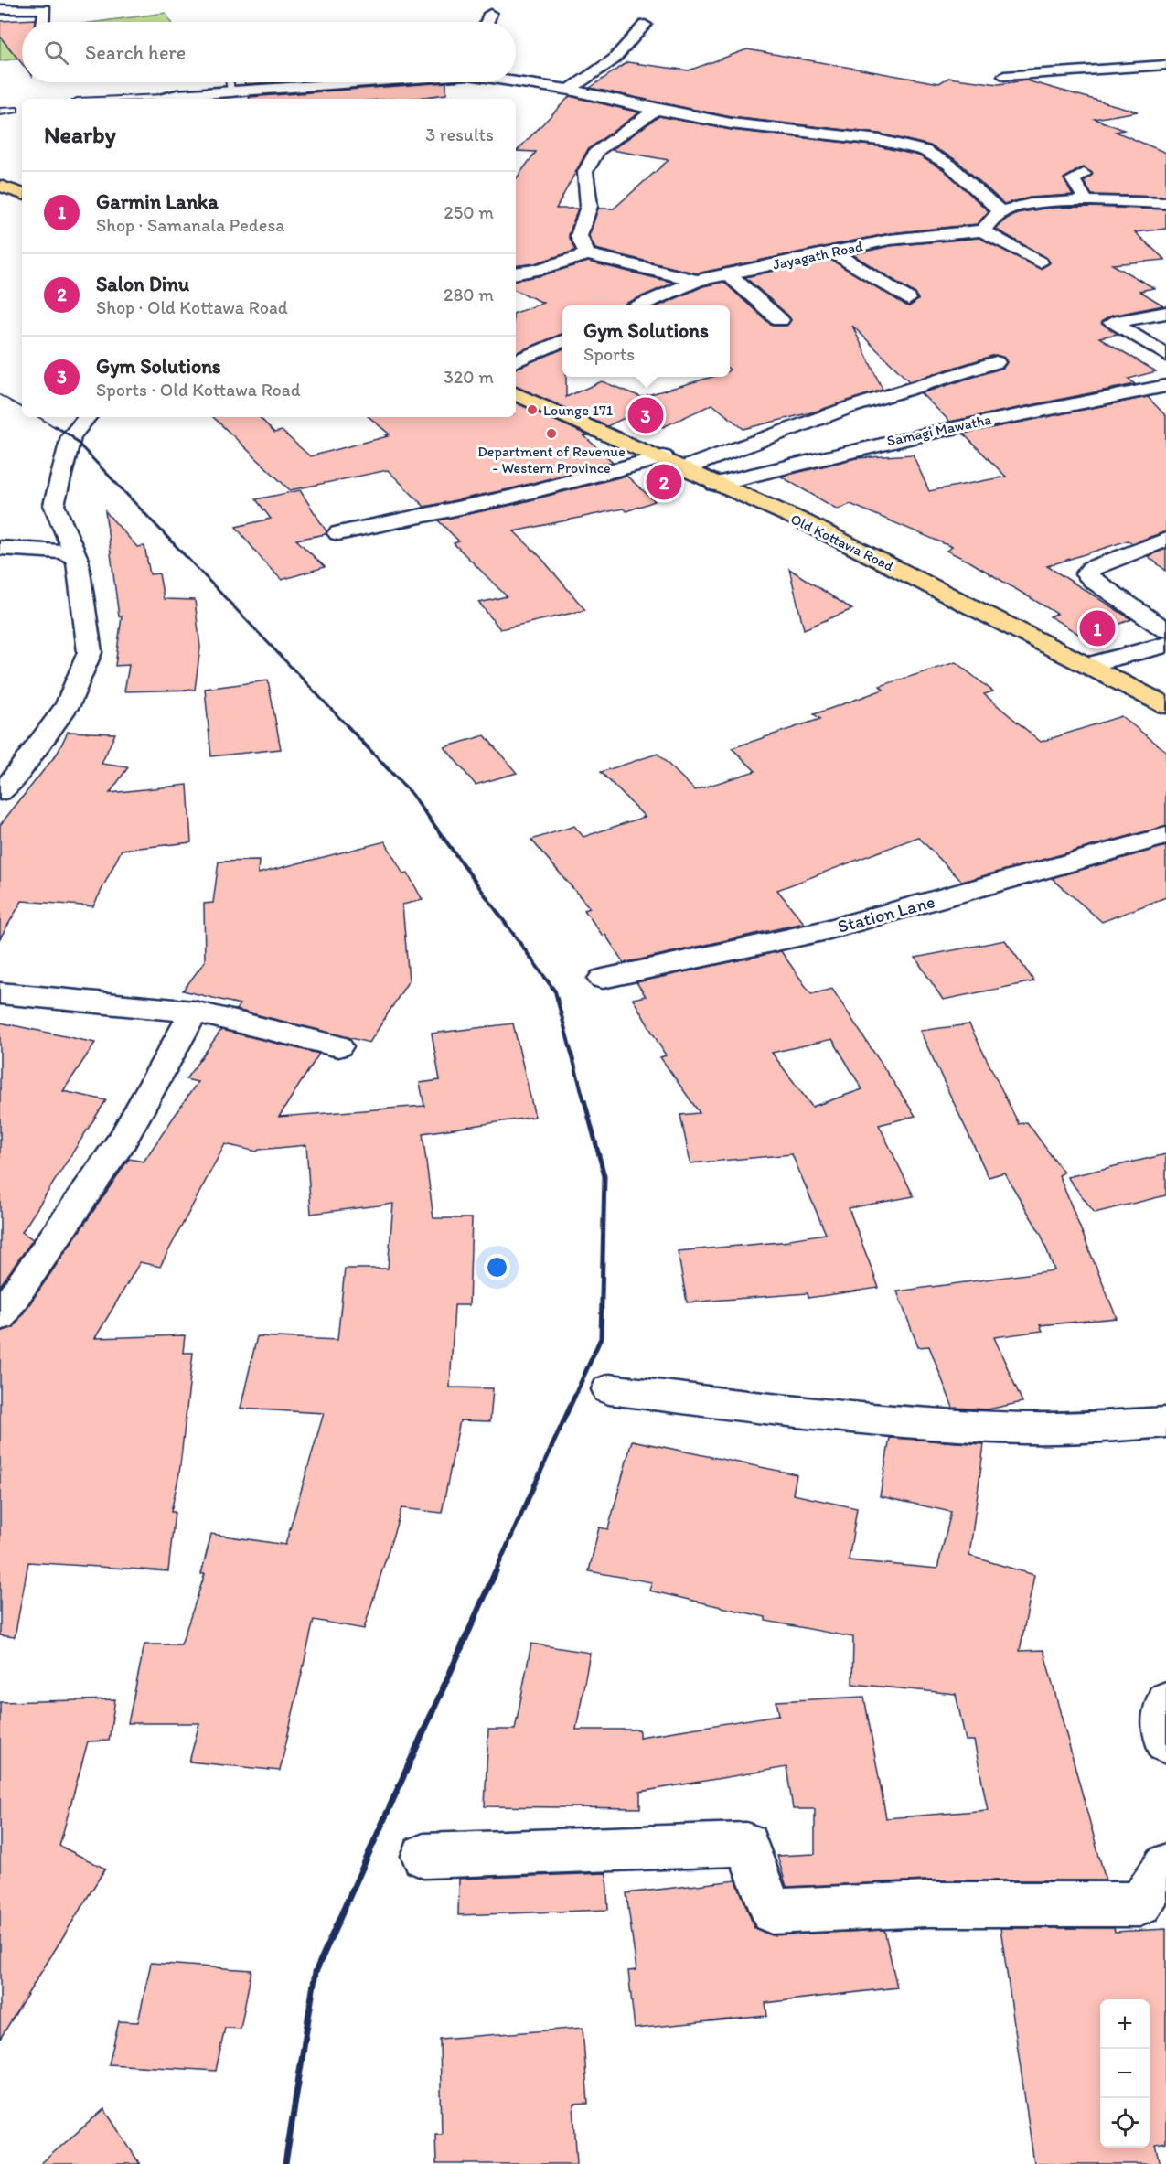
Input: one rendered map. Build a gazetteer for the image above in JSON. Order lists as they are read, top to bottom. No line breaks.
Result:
{"streets":{"main road":["Old Kottawa Road"],"street":["Jayagath Road","Samagi Mawatha","Station Lane"]},"crossings":[["Samagi Mawatha","Old Kottawa Road"]],"places":["Lounge 171","Department of Revenue - Western Province"],"page":{"search":"Search here","heading":["Nearby","3 results"],"list":[{"mark":"1","name":"Garmin Lanka","note":"Shop · Samanala Pedesa","value":"250 m"},{"mark":"2","name":"Salon Dinu","note":"Shop · Old Kottawa Road","value":"280 m"},{"mark":"3","name":"Gym Solutions","note":"Sports · Old Kottawa Road","value":"320 m"}],"popup":["Gym Solutions","Sports"],"pins":["3","2","1"],"map_buttons":["+","−"]}}
